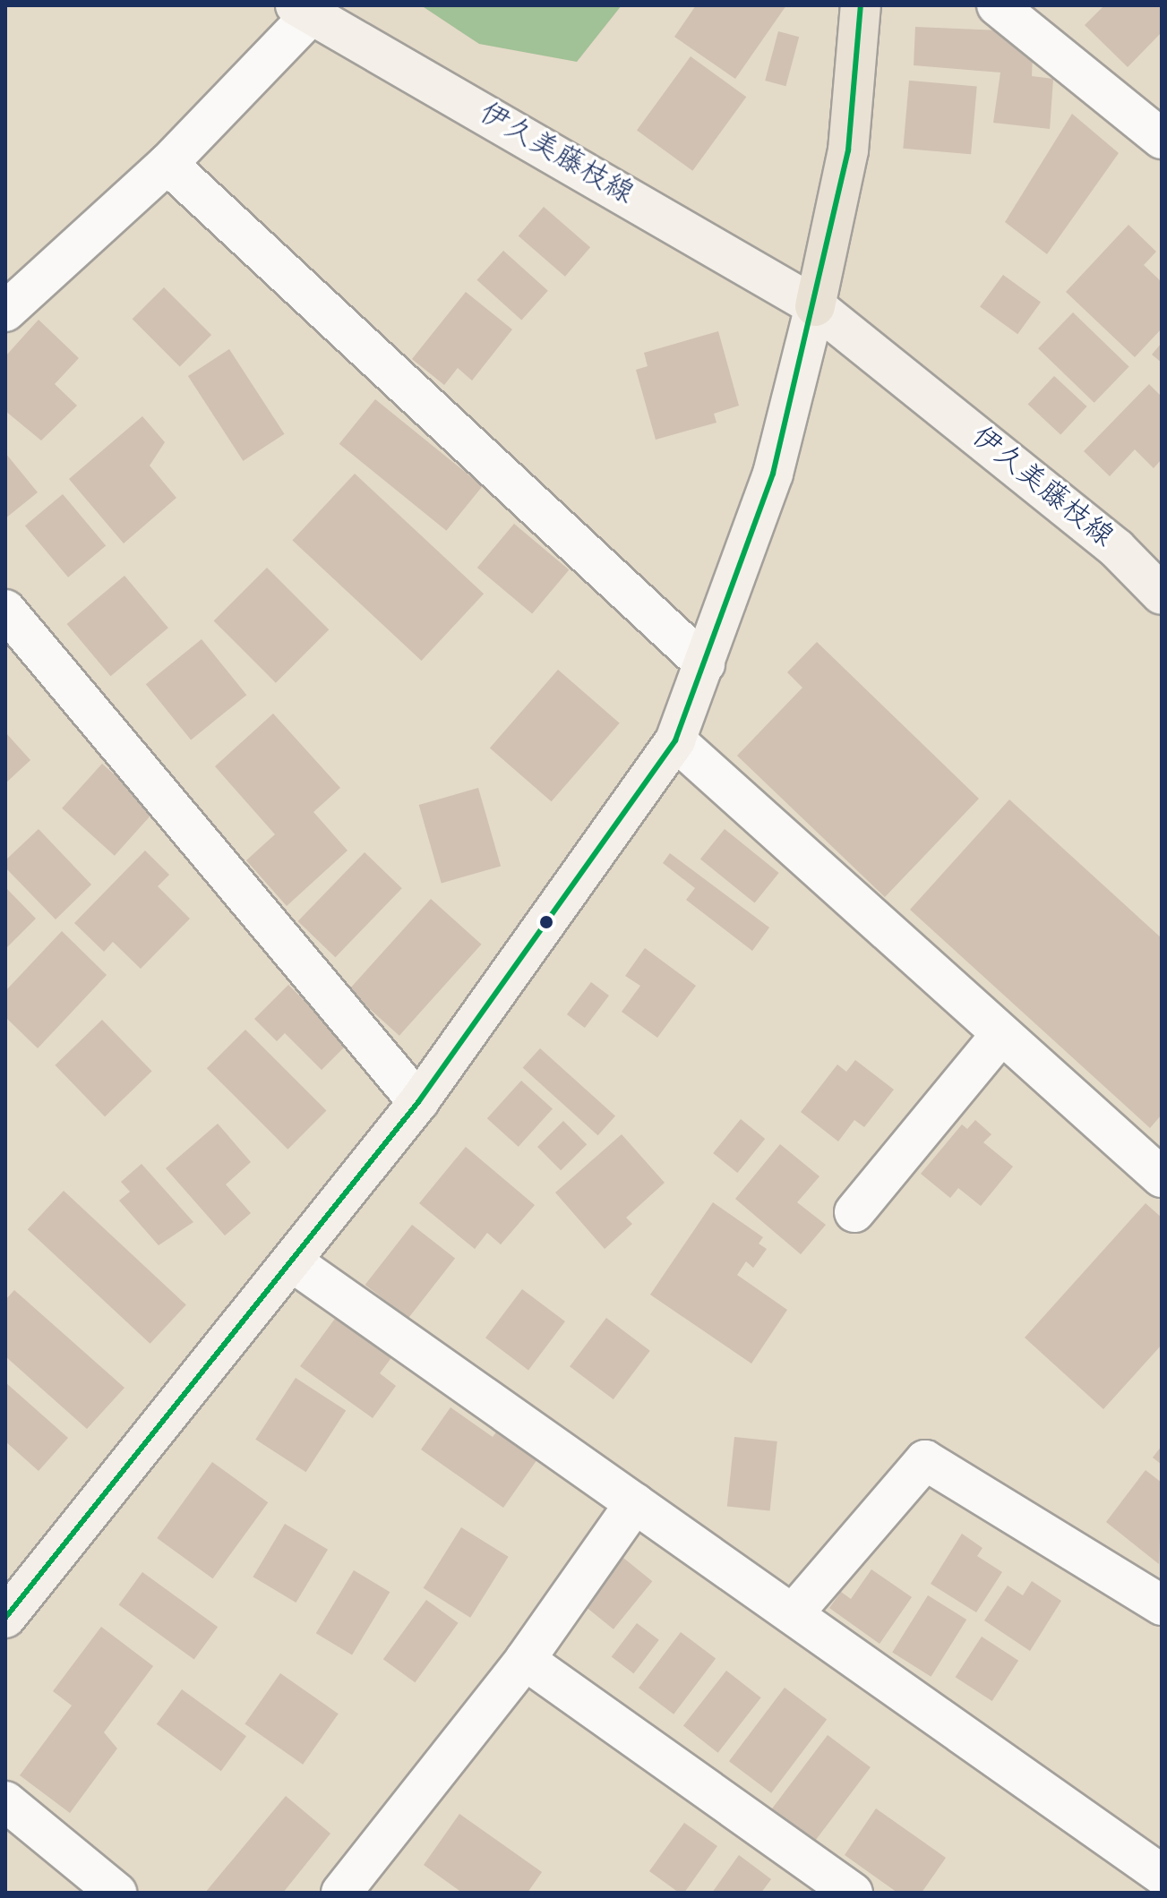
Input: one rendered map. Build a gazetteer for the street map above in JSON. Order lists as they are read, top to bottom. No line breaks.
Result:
{"streets":{"main road":["伊久美藤枝線"]}}
